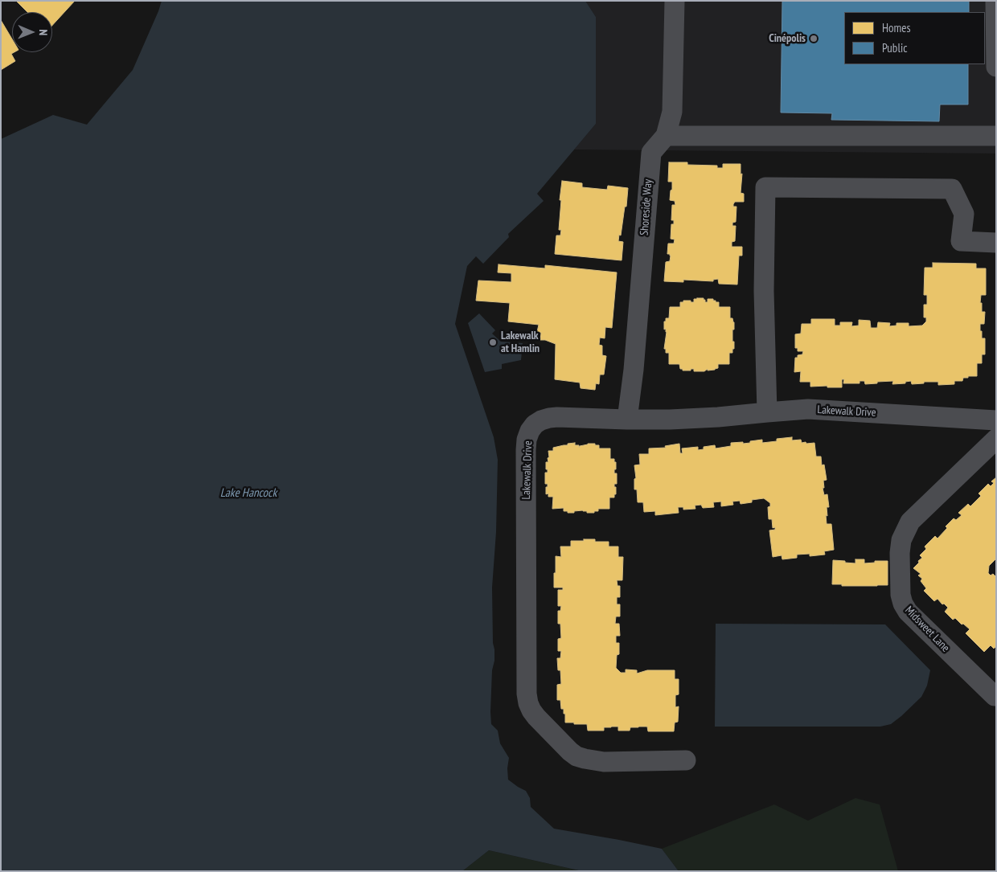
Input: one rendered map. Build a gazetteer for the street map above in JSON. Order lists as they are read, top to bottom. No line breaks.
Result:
{"streets":{"lane":["Shoreside Way","Lakewalk Drive","Midsweet Lane"]},"crossings":[["Shoreside Way","Lakewalk Drive"]],"water":["Lake Hancock"],"places":["Cinépolis","Lakewalk at Hamlin"],"legend":["Homes","Public"],"north":"right"}
